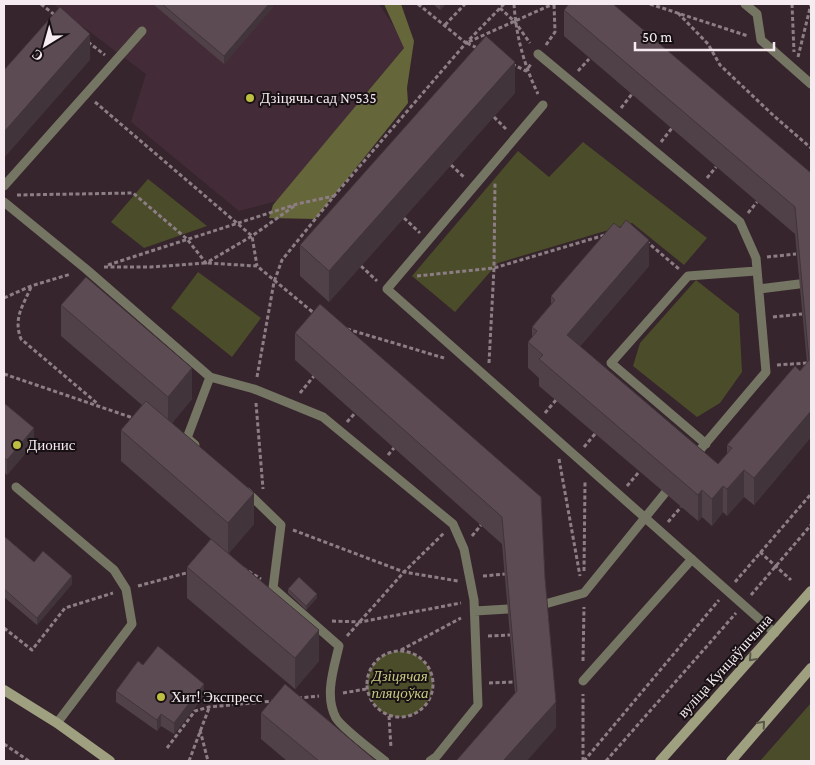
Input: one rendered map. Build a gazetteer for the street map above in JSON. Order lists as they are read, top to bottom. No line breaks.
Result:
{"streets":{"main road":["вуліца Кунцаўшчына"]},"parks":["Дзіцячая пляцоўка"],"places":["Дзіцячы сад №535","Дионис","Хит! Экспресс"],"scale_bar":"50 m","north":"bottom left"}
